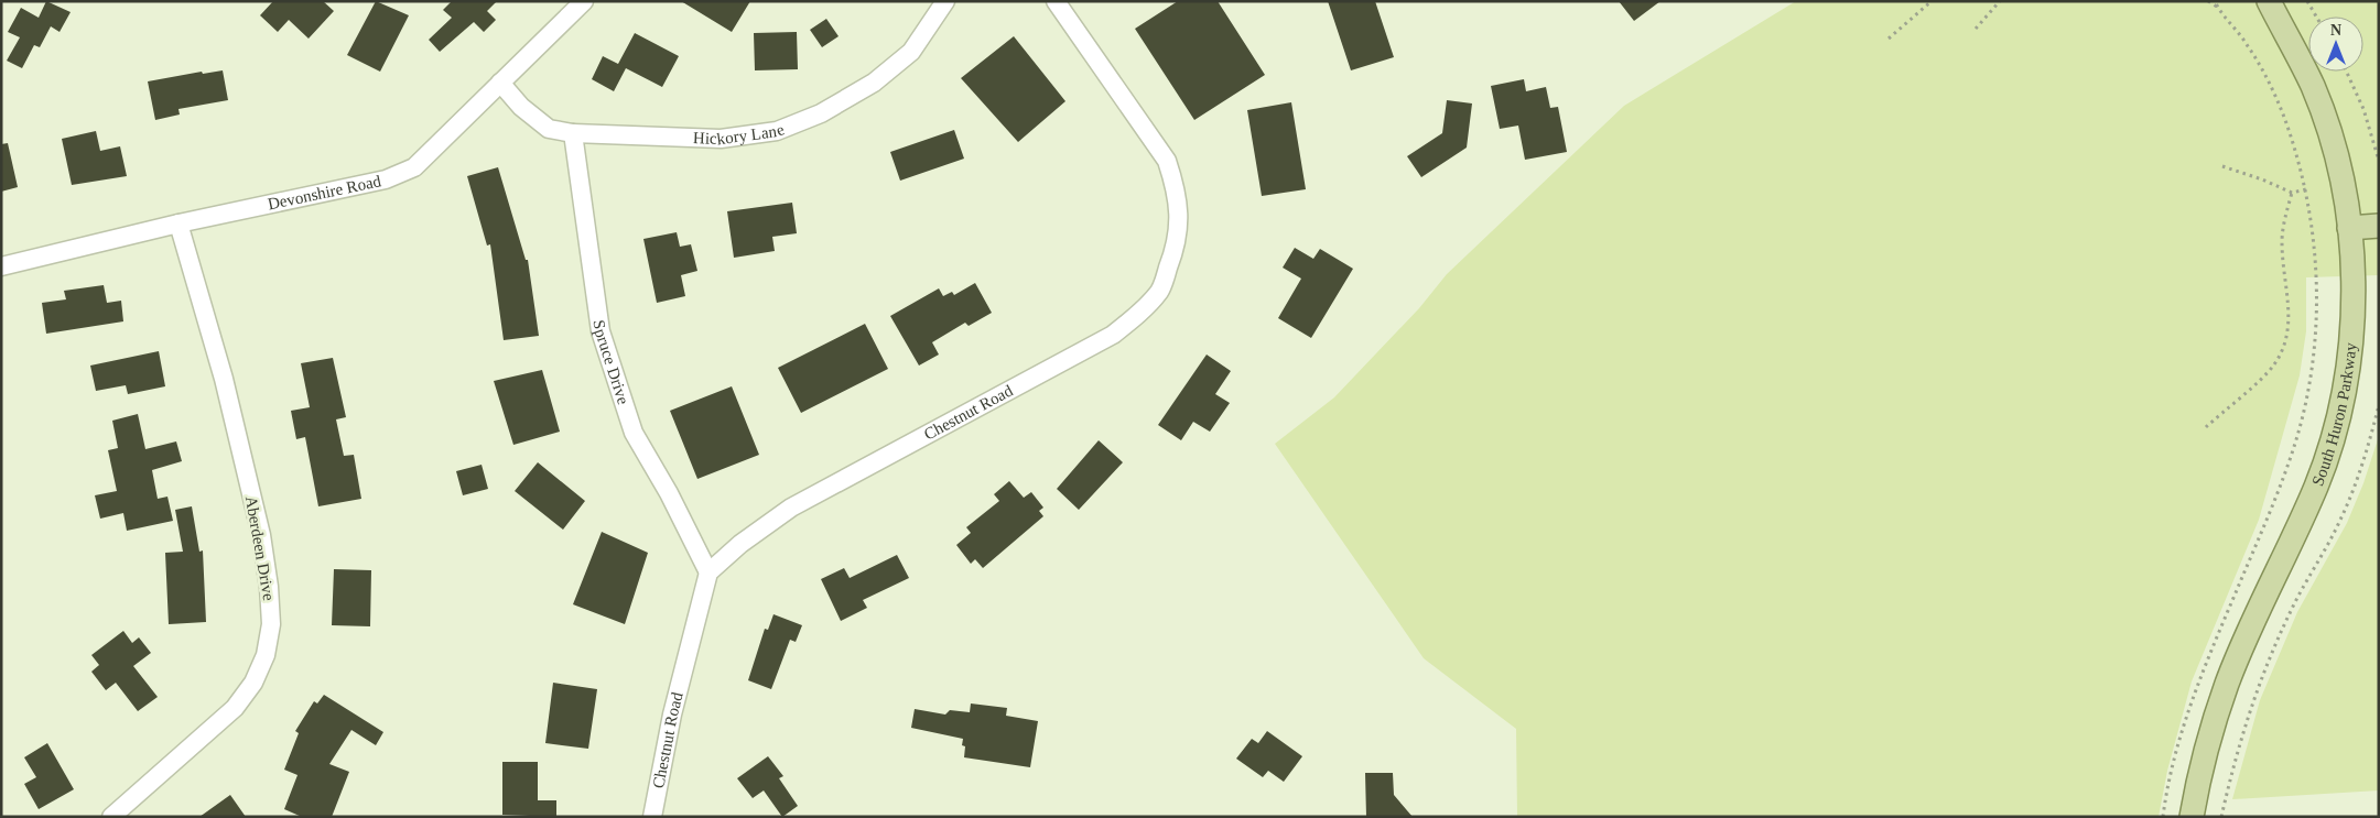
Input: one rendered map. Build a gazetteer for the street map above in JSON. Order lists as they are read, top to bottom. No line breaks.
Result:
{"streets":{"main road":["South Huron Parkway"],"street":["Hickory Lane","Devonshire Road","Spruce Drive","Chestnut Road","Aberdeen Drive"]},"crossings":[["Hickory Lane","Devonshire Road"],["Hickory Lane","Spruce Drive"],["Devonshire Road","Aberdeen Drive"],["Spruce Drive","Chestnut Road"]],"north":"top"}
